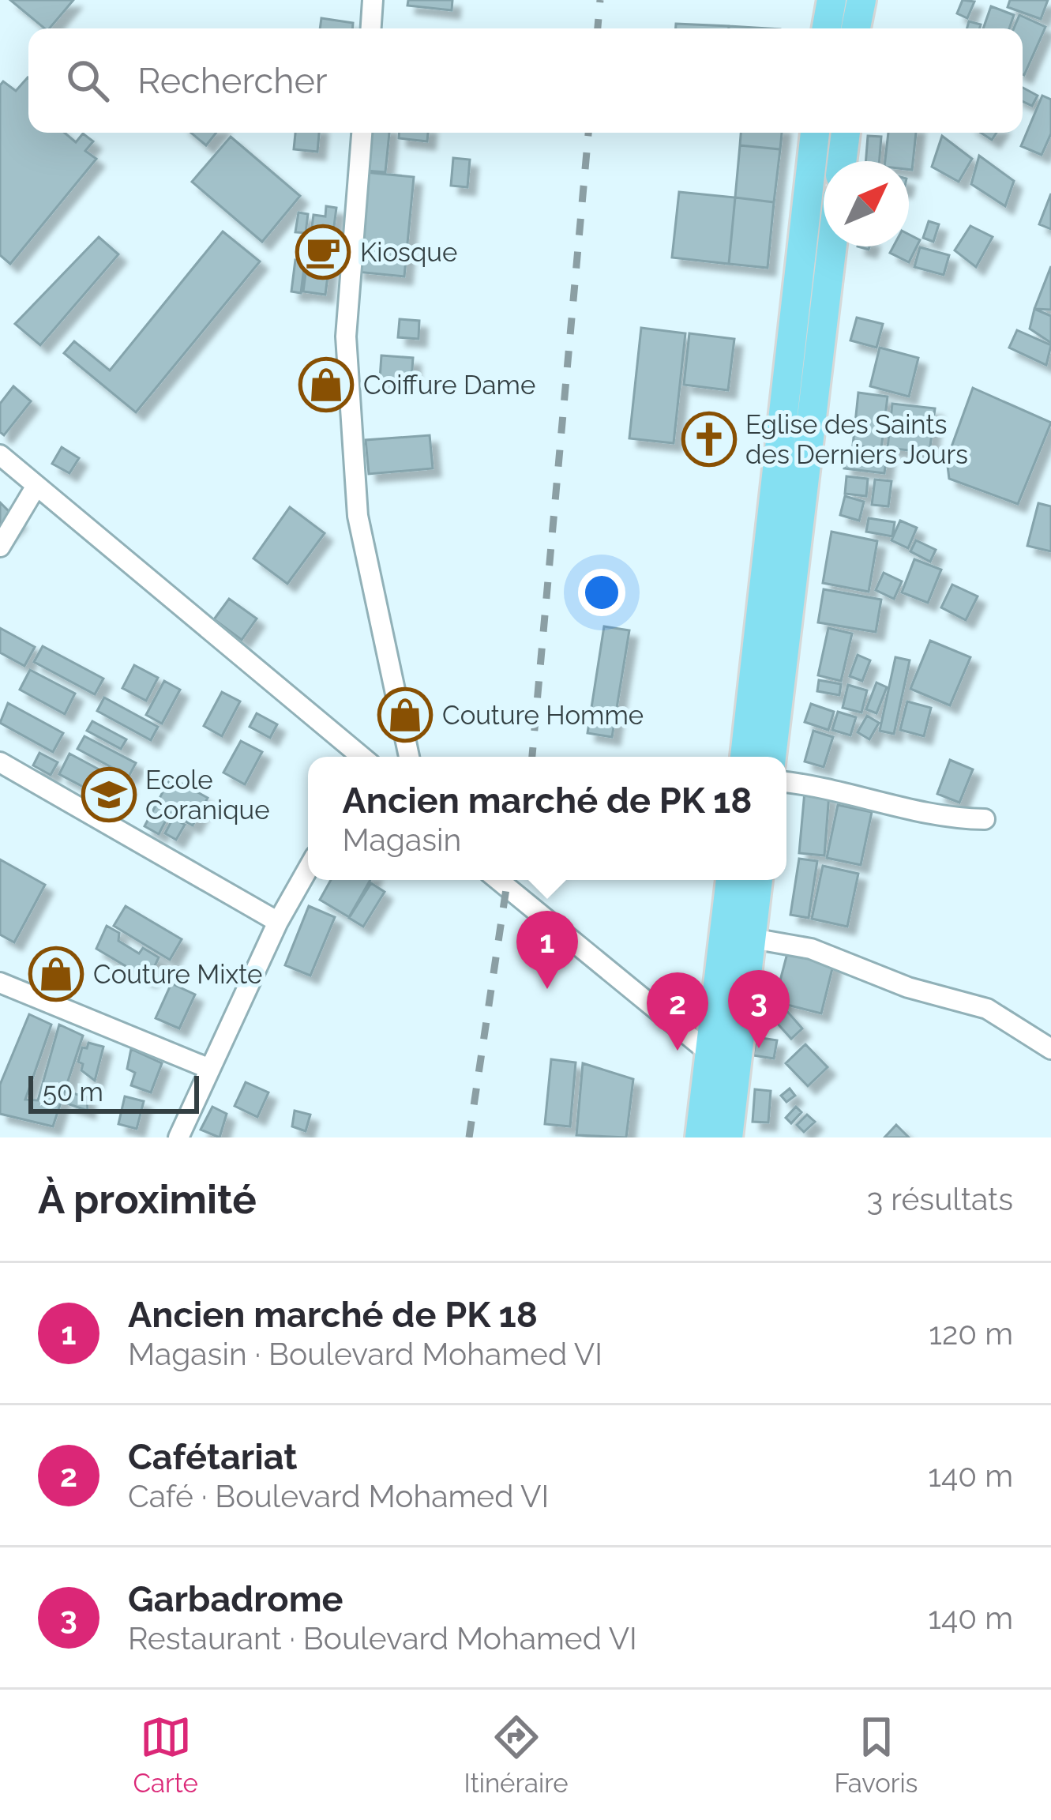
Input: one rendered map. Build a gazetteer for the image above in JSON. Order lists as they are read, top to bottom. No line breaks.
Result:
{"places":{"cafe":["Kiosque"],"shop":["Coiffure Dame","Couture Homme","Couture Mixte"],"church":["Eglise des Saints des Derniers Jours"],"school or university":["Ecole Coranique"]},"scale_bar":"50 m","north":"top right","page":{"search":"Rechercher","popup":["Ancien marché de PK 18","Magasin"],"pins":["1","3","2"],"scale":"50 m","heading":["À proximité","3 résultats"],"list":[{"mark":"1","name":"Ancien marché de PK 18","note":"Magasin · Boulevard Mohamed VI","value":"120 m"},{"mark":"2","name":"Cafétariat","note":"Café · Boulevard Mohamed VI","value":"140 m"},{"mark":"3","name":"Garbadrome","note":"Restaurant · Boulevard Mohamed VI","value":"140 m"}],"nav":["Carte","Itinéraire","Favoris"]}}
